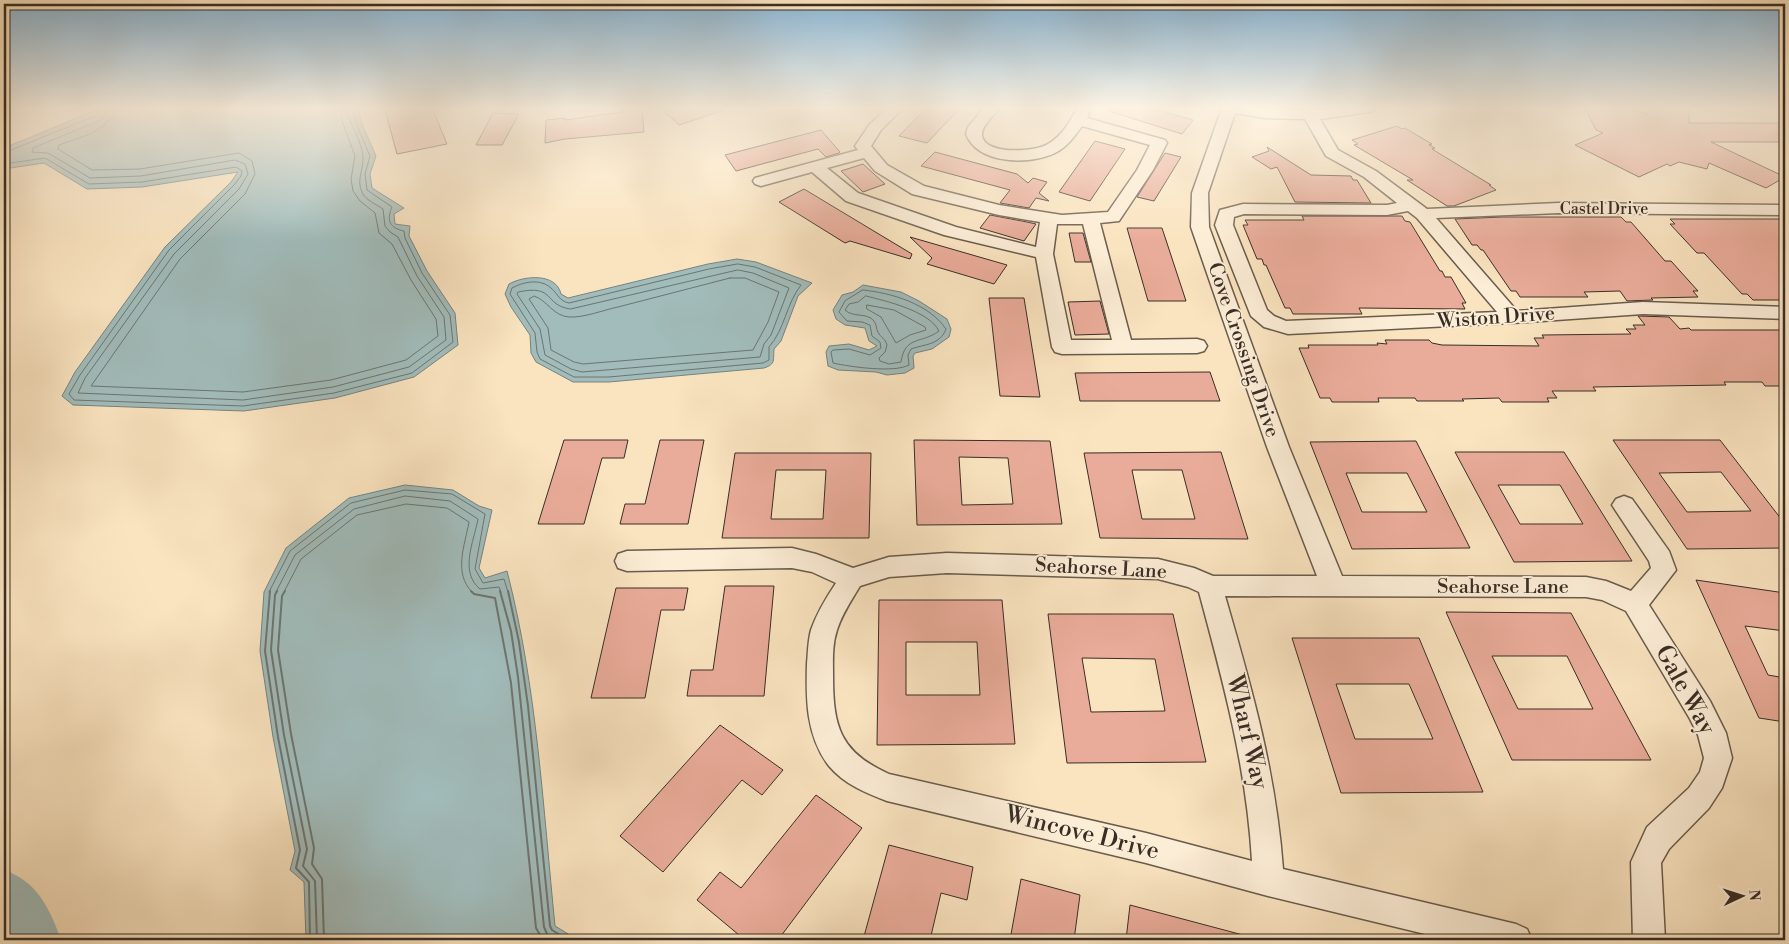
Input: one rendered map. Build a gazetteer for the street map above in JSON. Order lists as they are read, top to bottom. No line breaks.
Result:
{"streets":{"street":["Castel Drive","Wiston Drive","Cove Crossing Drive","Seahorse Lane","Gale Way","Wharf Way","Wincove Drive"]},"crossings":[["Castel Drive","Wiston Drive"],["Cove Crossing Drive","Seahorse Lane"],["Seahorse Lane","Gale Way"],["Seahorse Lane","Wharf Way"],["Seahorse Lane","Wincove Drive"],["Wharf Way","Wincove Drive"]],"north":"right"}
